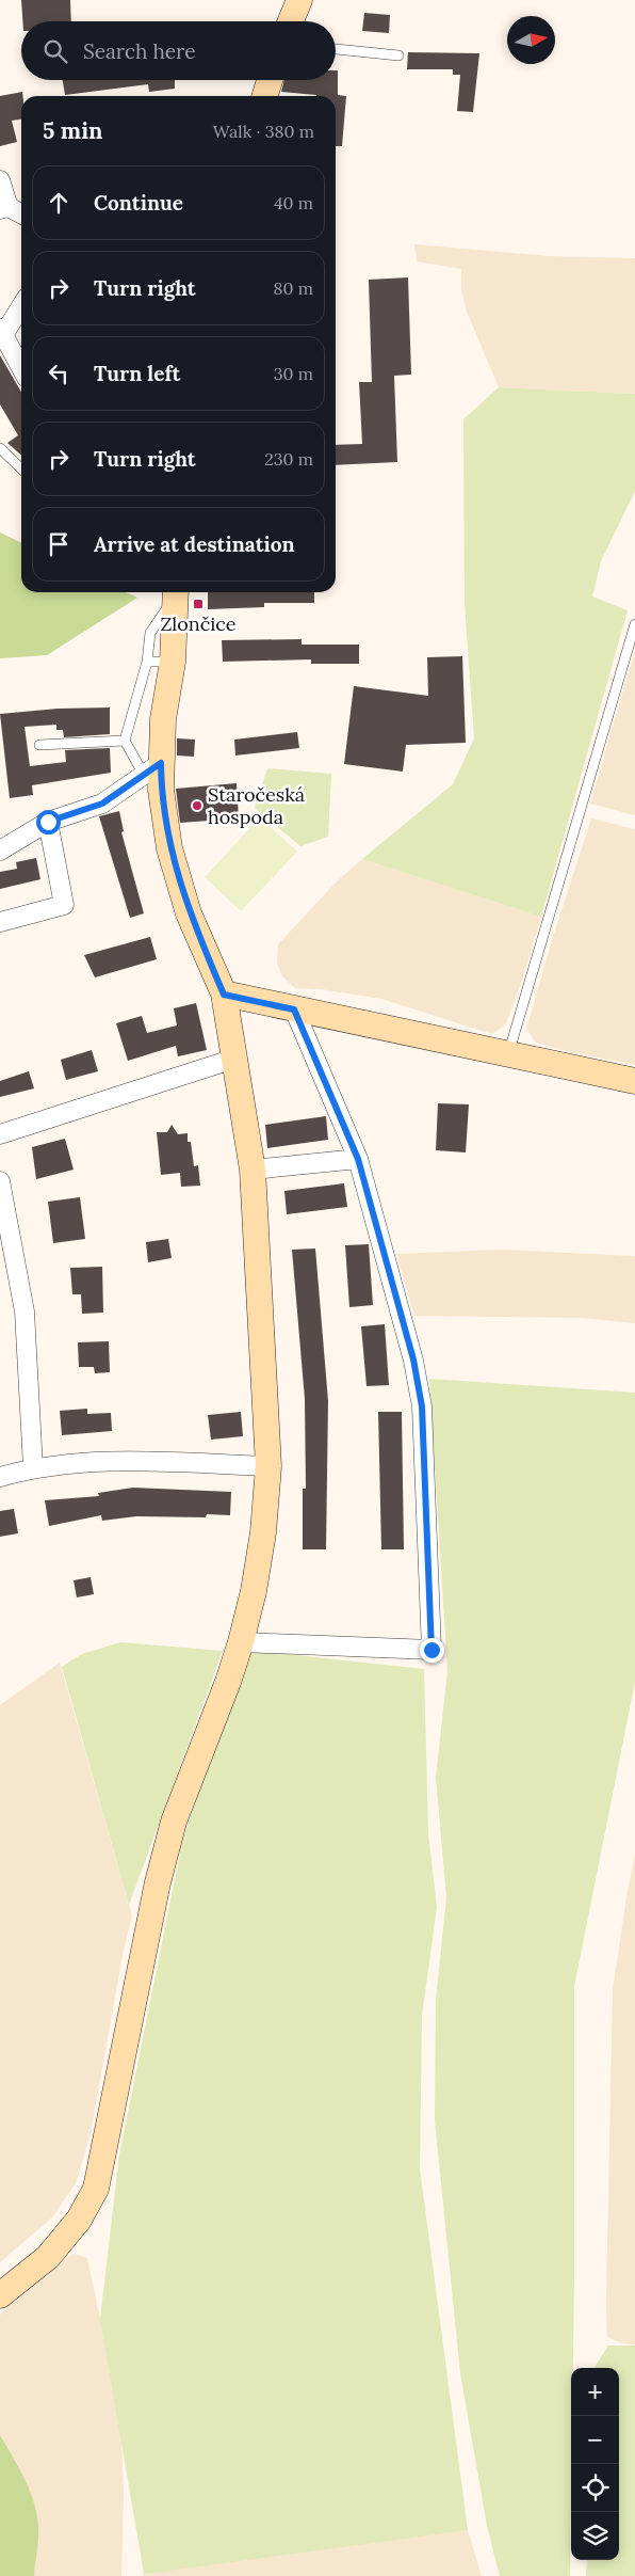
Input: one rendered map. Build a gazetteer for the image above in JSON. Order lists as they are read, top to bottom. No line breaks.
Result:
{"places":{"transit":["Zlončice"],"other":["Staročeská hospoda"]},"north":"right","page":{"search":"Search here","heading":["5 min","Walk · 380 m"],"list":[["Continue","40 m"],["Turn right","80 m"],["Turn left","30 m"],["Turn right","230 m"],"Arrive at destination"],"map_buttons":["+","−"]}}
